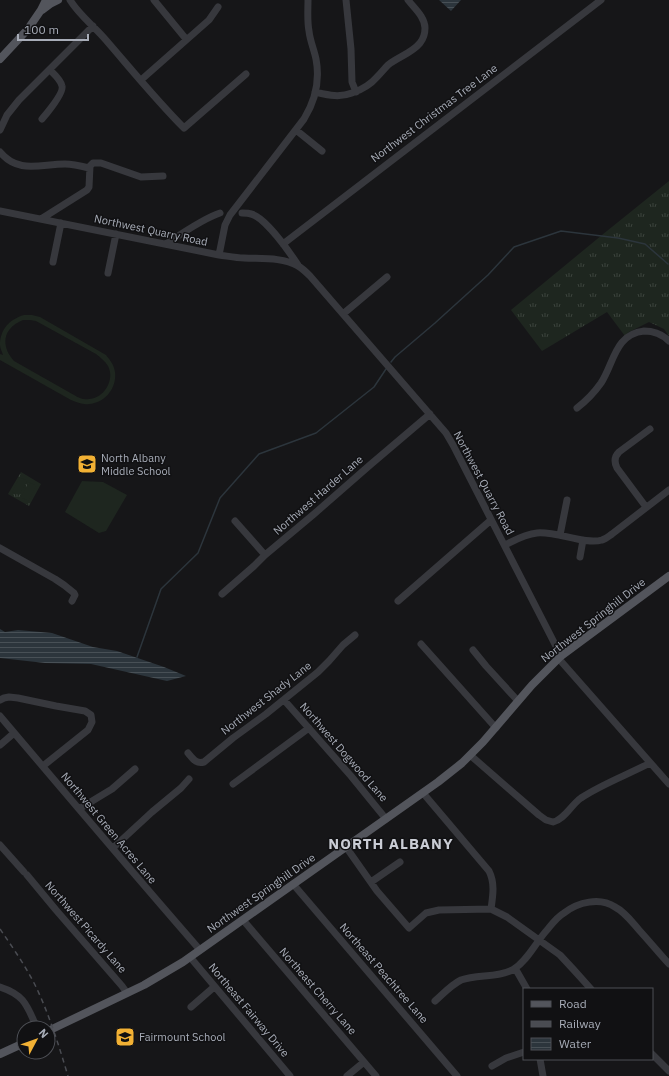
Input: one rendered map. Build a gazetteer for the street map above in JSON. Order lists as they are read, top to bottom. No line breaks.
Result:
{"streets":{"main road":["Northwest Springhill Drive"],"street":["Northwest Christmas Tree Lane","Northwest Quarry Road","Northwest Harder Lane","Northwest Shady Lane","Northwest Dogwood Lane","Northwest Green Acres Lane","Northwest Picardy Lane","Northeast Peachtree Lane","Northeast Cherry Lane","Northeast Fairway Drive"]},"crossings":[["Northwest Christmas Tree Lane","Northwest Quarry Road"],["Northwest Quarry Road","Northwest Harder Lane"],["Northwest Quarry Road","Northwest Springhill Drive"],["Northwest Springhill Drive","Northwest Dogwood Lane"],["Northwest Springhill Drive","Northwest Green Acres Lane"],["Northwest Springhill Drive","Northwest Picardy Lane"],["Northwest Springhill Drive","Northeast Peachtree Lane"],["Northwest Springhill Drive","Northeast Cherry Lane"],["Northwest Springhill Drive","Northeast Fairway Drive"],["Northwest Shady Lane","Northwest Dogwood Lane"]],"districts":["NORTH ALBANY"],"places":{"school or university":["North Albany Middle School","Fairmount School"]},"legend":["Road","Railway","Water"],"scale_bar":"100 m","north":"top right"}
